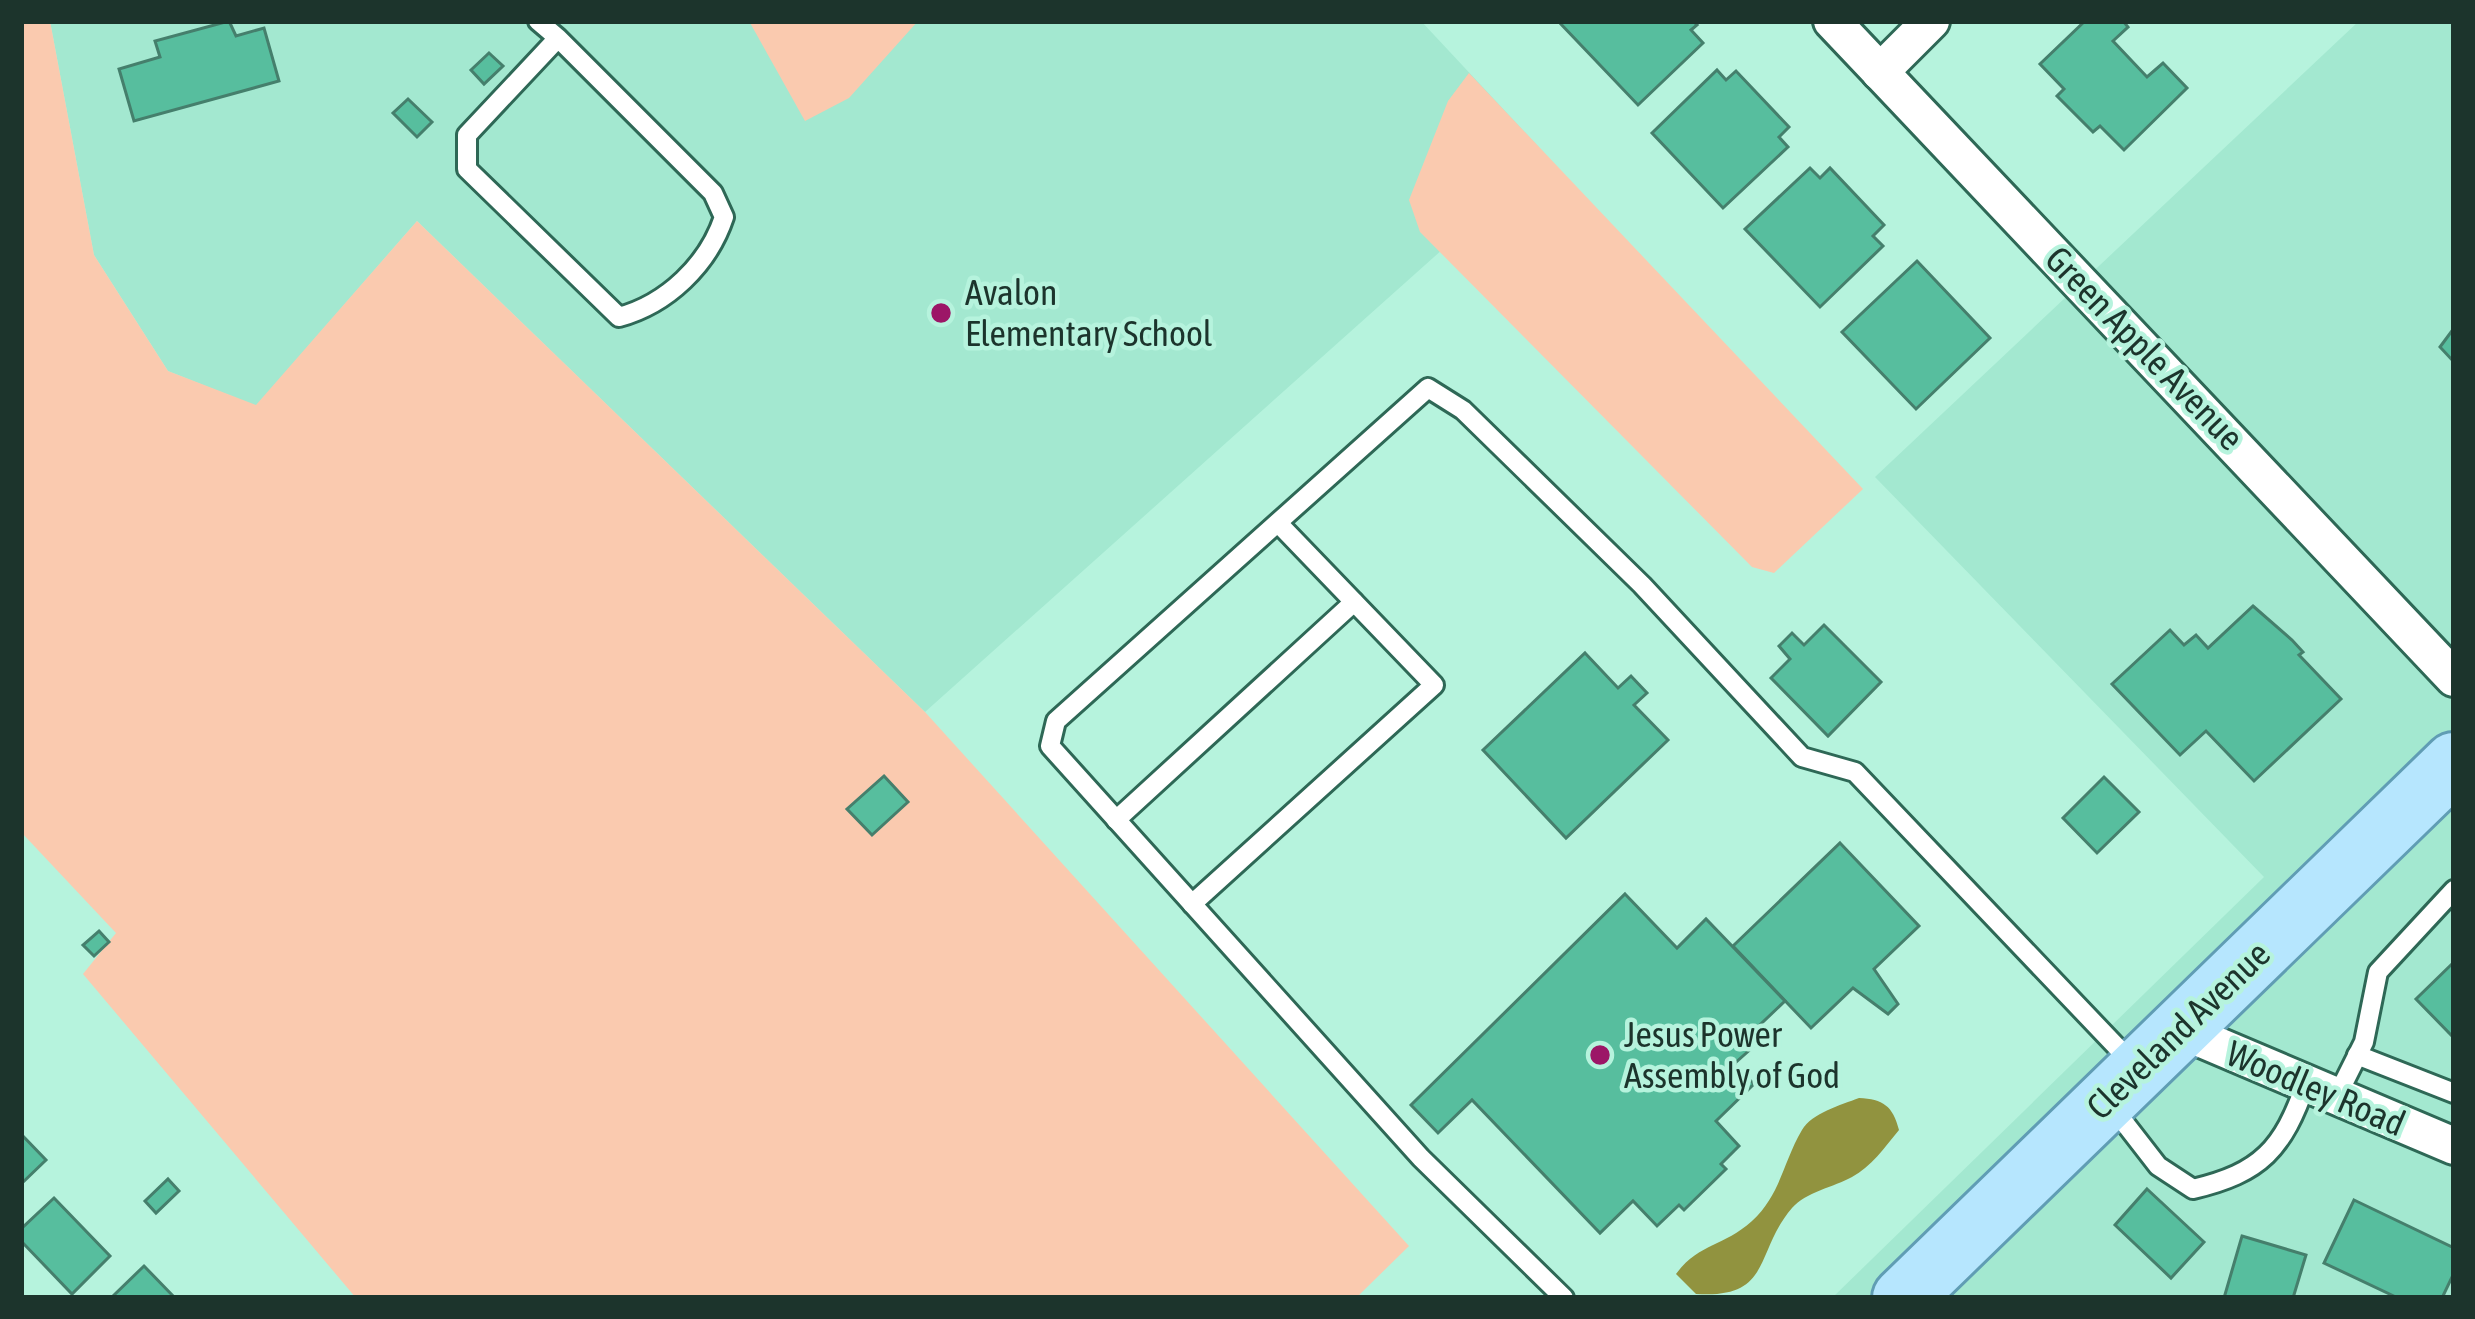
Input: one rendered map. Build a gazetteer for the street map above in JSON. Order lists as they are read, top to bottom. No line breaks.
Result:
{"streets":{"main road":["Cleveland Avenue"],"street":["Green Apple Avenue","Woodley Road"]},"crossings":[["Cleveland Avenue","Woodley Road"]],"places":["Avalon Elementary School","Jesus Power Assembly of God"]}
